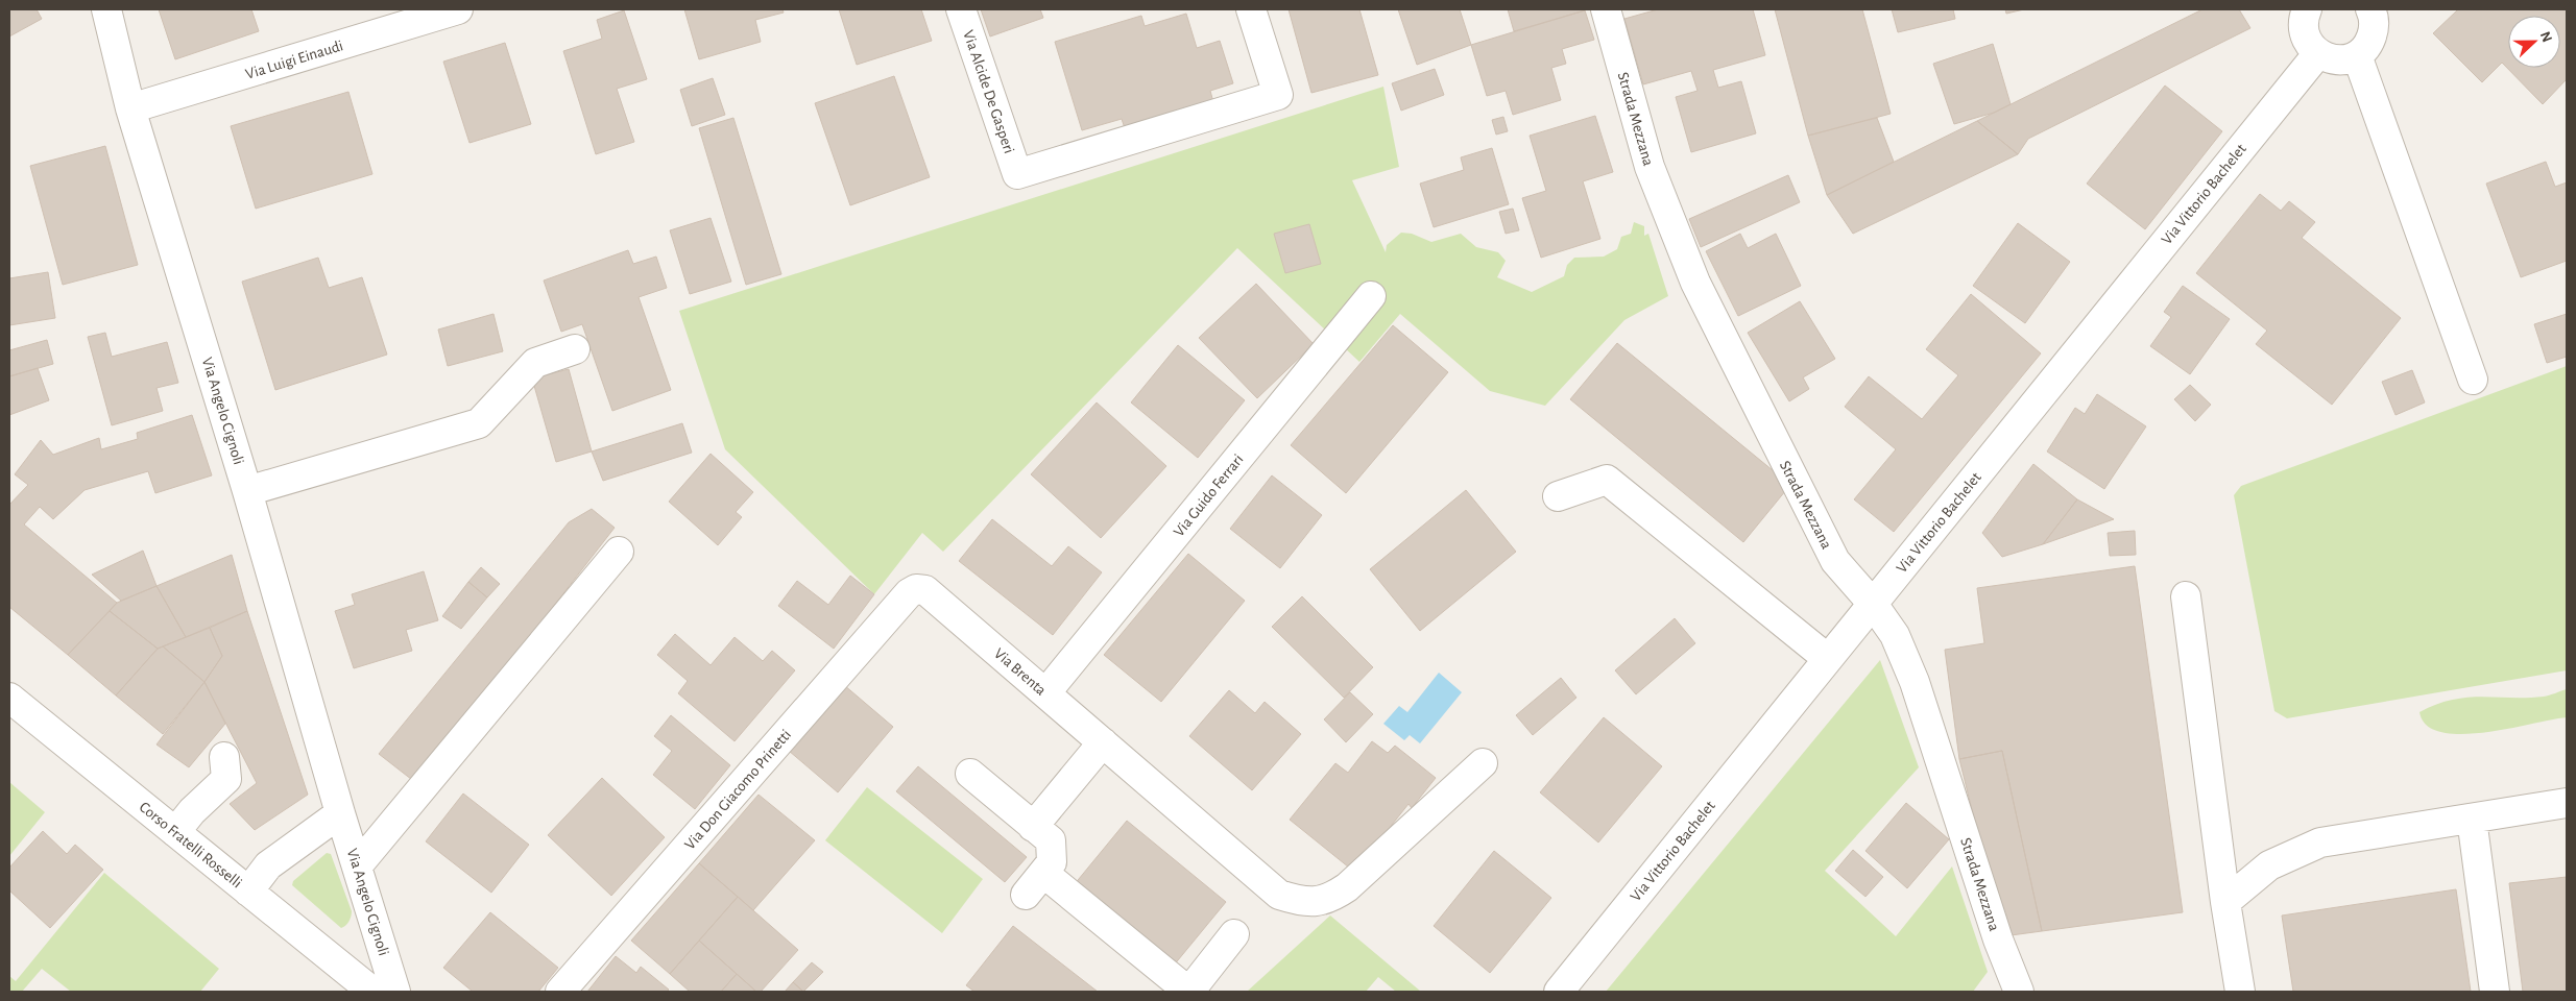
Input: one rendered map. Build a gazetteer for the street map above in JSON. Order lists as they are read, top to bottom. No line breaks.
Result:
{"streets":{"street":["Via Luigi Einaudi","Via Alcide De Gasperi","Strada Mezzana","Via Vittorio Bachelet","Via Angelo Cignoli","Via Guido Ferrari","Via Brenta","Via Don Giacomo Prinetti","Corso Fratelli Rosselli"]},"crossings":[["Via Luigi Einaudi","Via Angelo Cignoli"],["Strada Mezzana","Via Vittorio Bachelet"],["Via Guido Ferrari","Via Brenta"],["Via Brenta","Via Don Giacomo Prinetti"]],"north":"right"}
